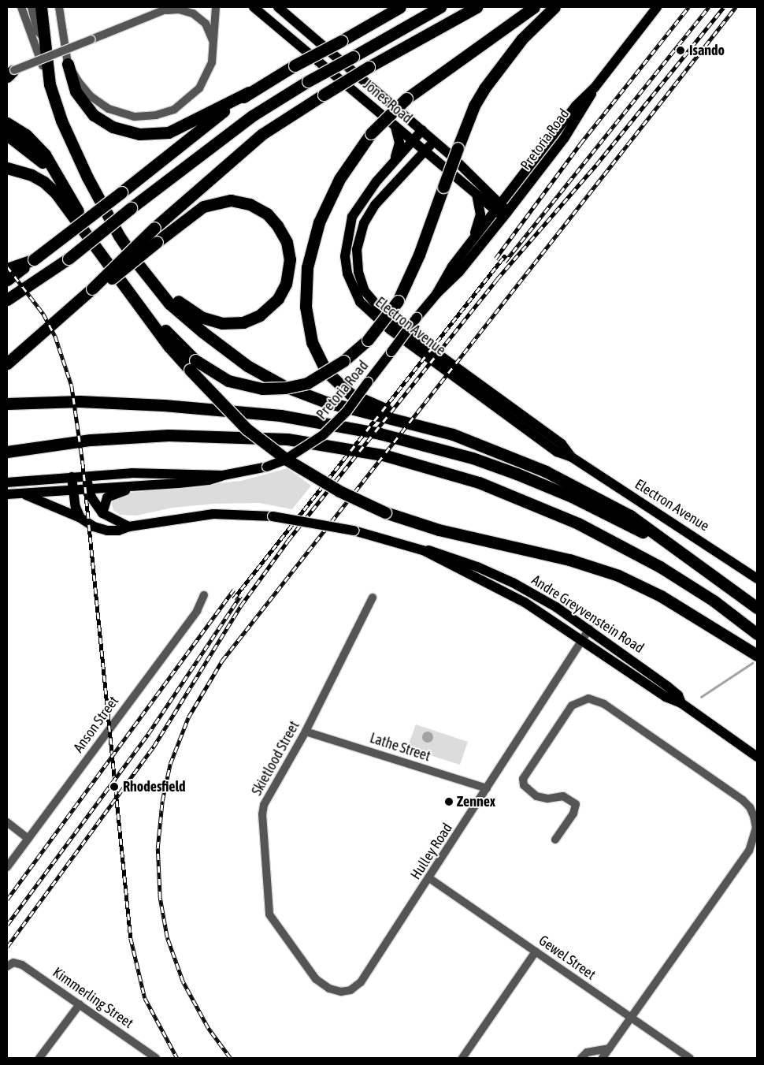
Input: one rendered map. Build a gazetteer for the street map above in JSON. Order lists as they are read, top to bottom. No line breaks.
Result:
{"streets":{"main road":["Jones Road","Pretoria Road","Electron Avenue","Andre Greyvenstein Road"],"street":["Anson Street","Lathe Street","Skietlood Street","Hulley Road","Gewel Street","Kimmerling Street"]},"crossings":[["Jones Road","Pretoria Road"],["Jones Road","Electron Avenue"],["Pretoria Road","Andre Greyvenstein Road"],["Andre Greyvenstein Road","Hulley Road"],["Lathe Street","Skietlood Street"],["Lathe Street","Hulley Road"],["Skietlood Street","Hulley Road"],["Hulley Road","Gewel Street"]],"places":["Isando","Rhodesfield","Zennex"]}
